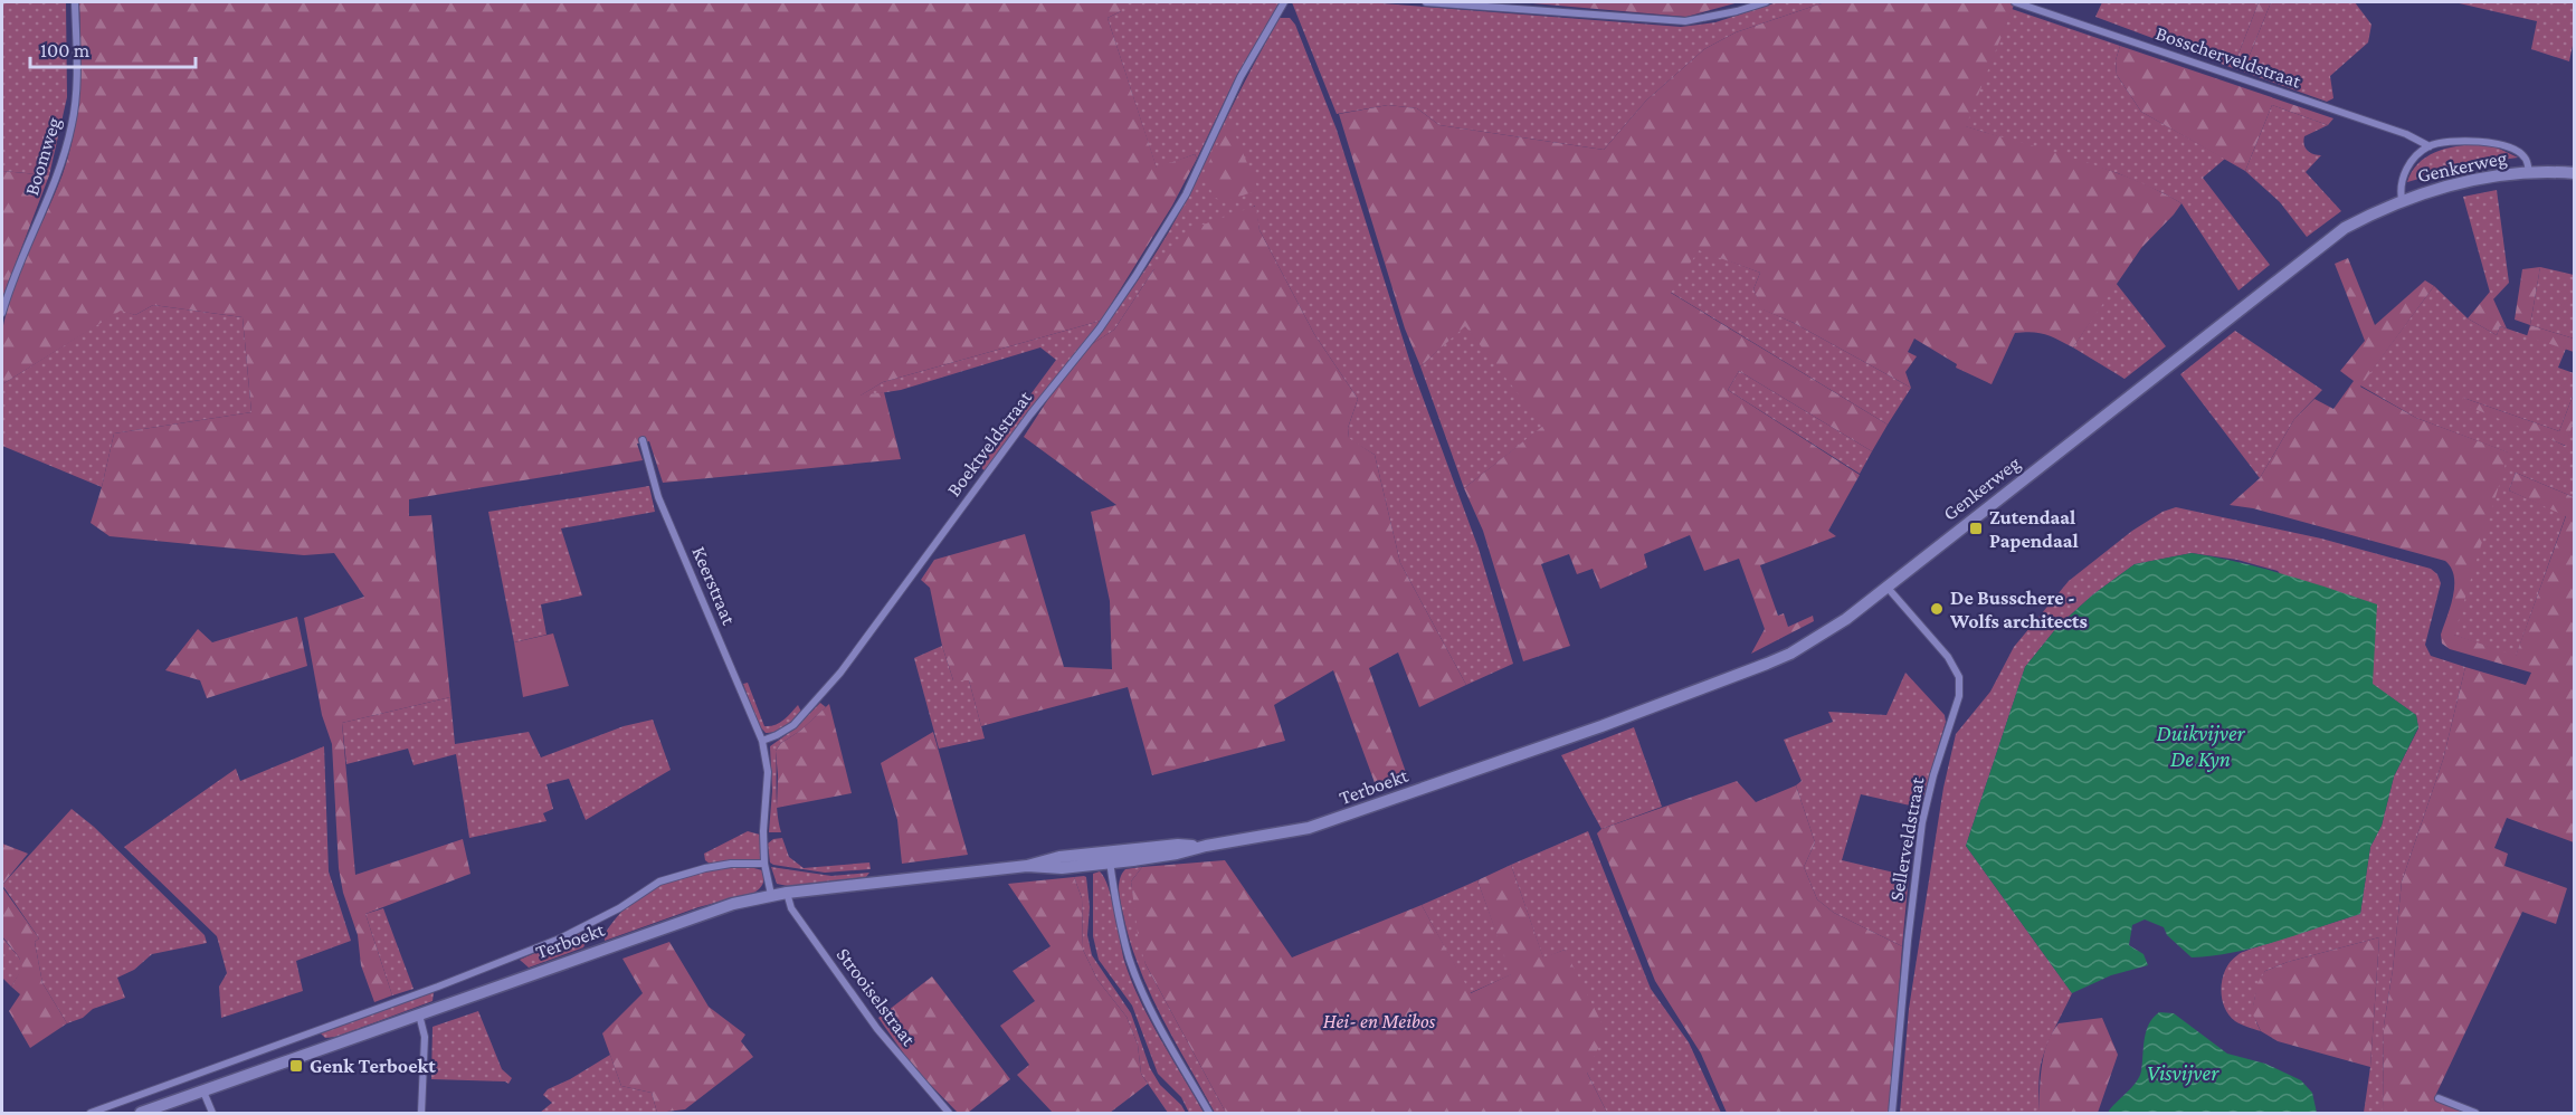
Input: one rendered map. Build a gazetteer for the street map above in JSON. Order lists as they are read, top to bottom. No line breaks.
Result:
{"streets":{"main road":["Genkerweg","Terboekt"],"street":["Bosscherveldstraat","Boomweg","Boektveldstraat","Keerstraat","Sellerveldstraat","Strooiselstraat"]},"crossings":[["Bosscherveldstraat","Genkerweg"],["Genkerweg","Terboekt"],["Genkerweg","Sellerveldstraat"],["Boektveldstraat","Keerstraat"],["Terboekt","Strooiselstraat"]],"water":["Duikvijver De Kyn","Visvijver"],"parks":["Hei- en Meibos"],"places":{"transit":["Zutendaal Papendaal","Genk Terboekt"],"other":["De Busschere - Wolfs architects"]},"scale_bar":"100 m"}
